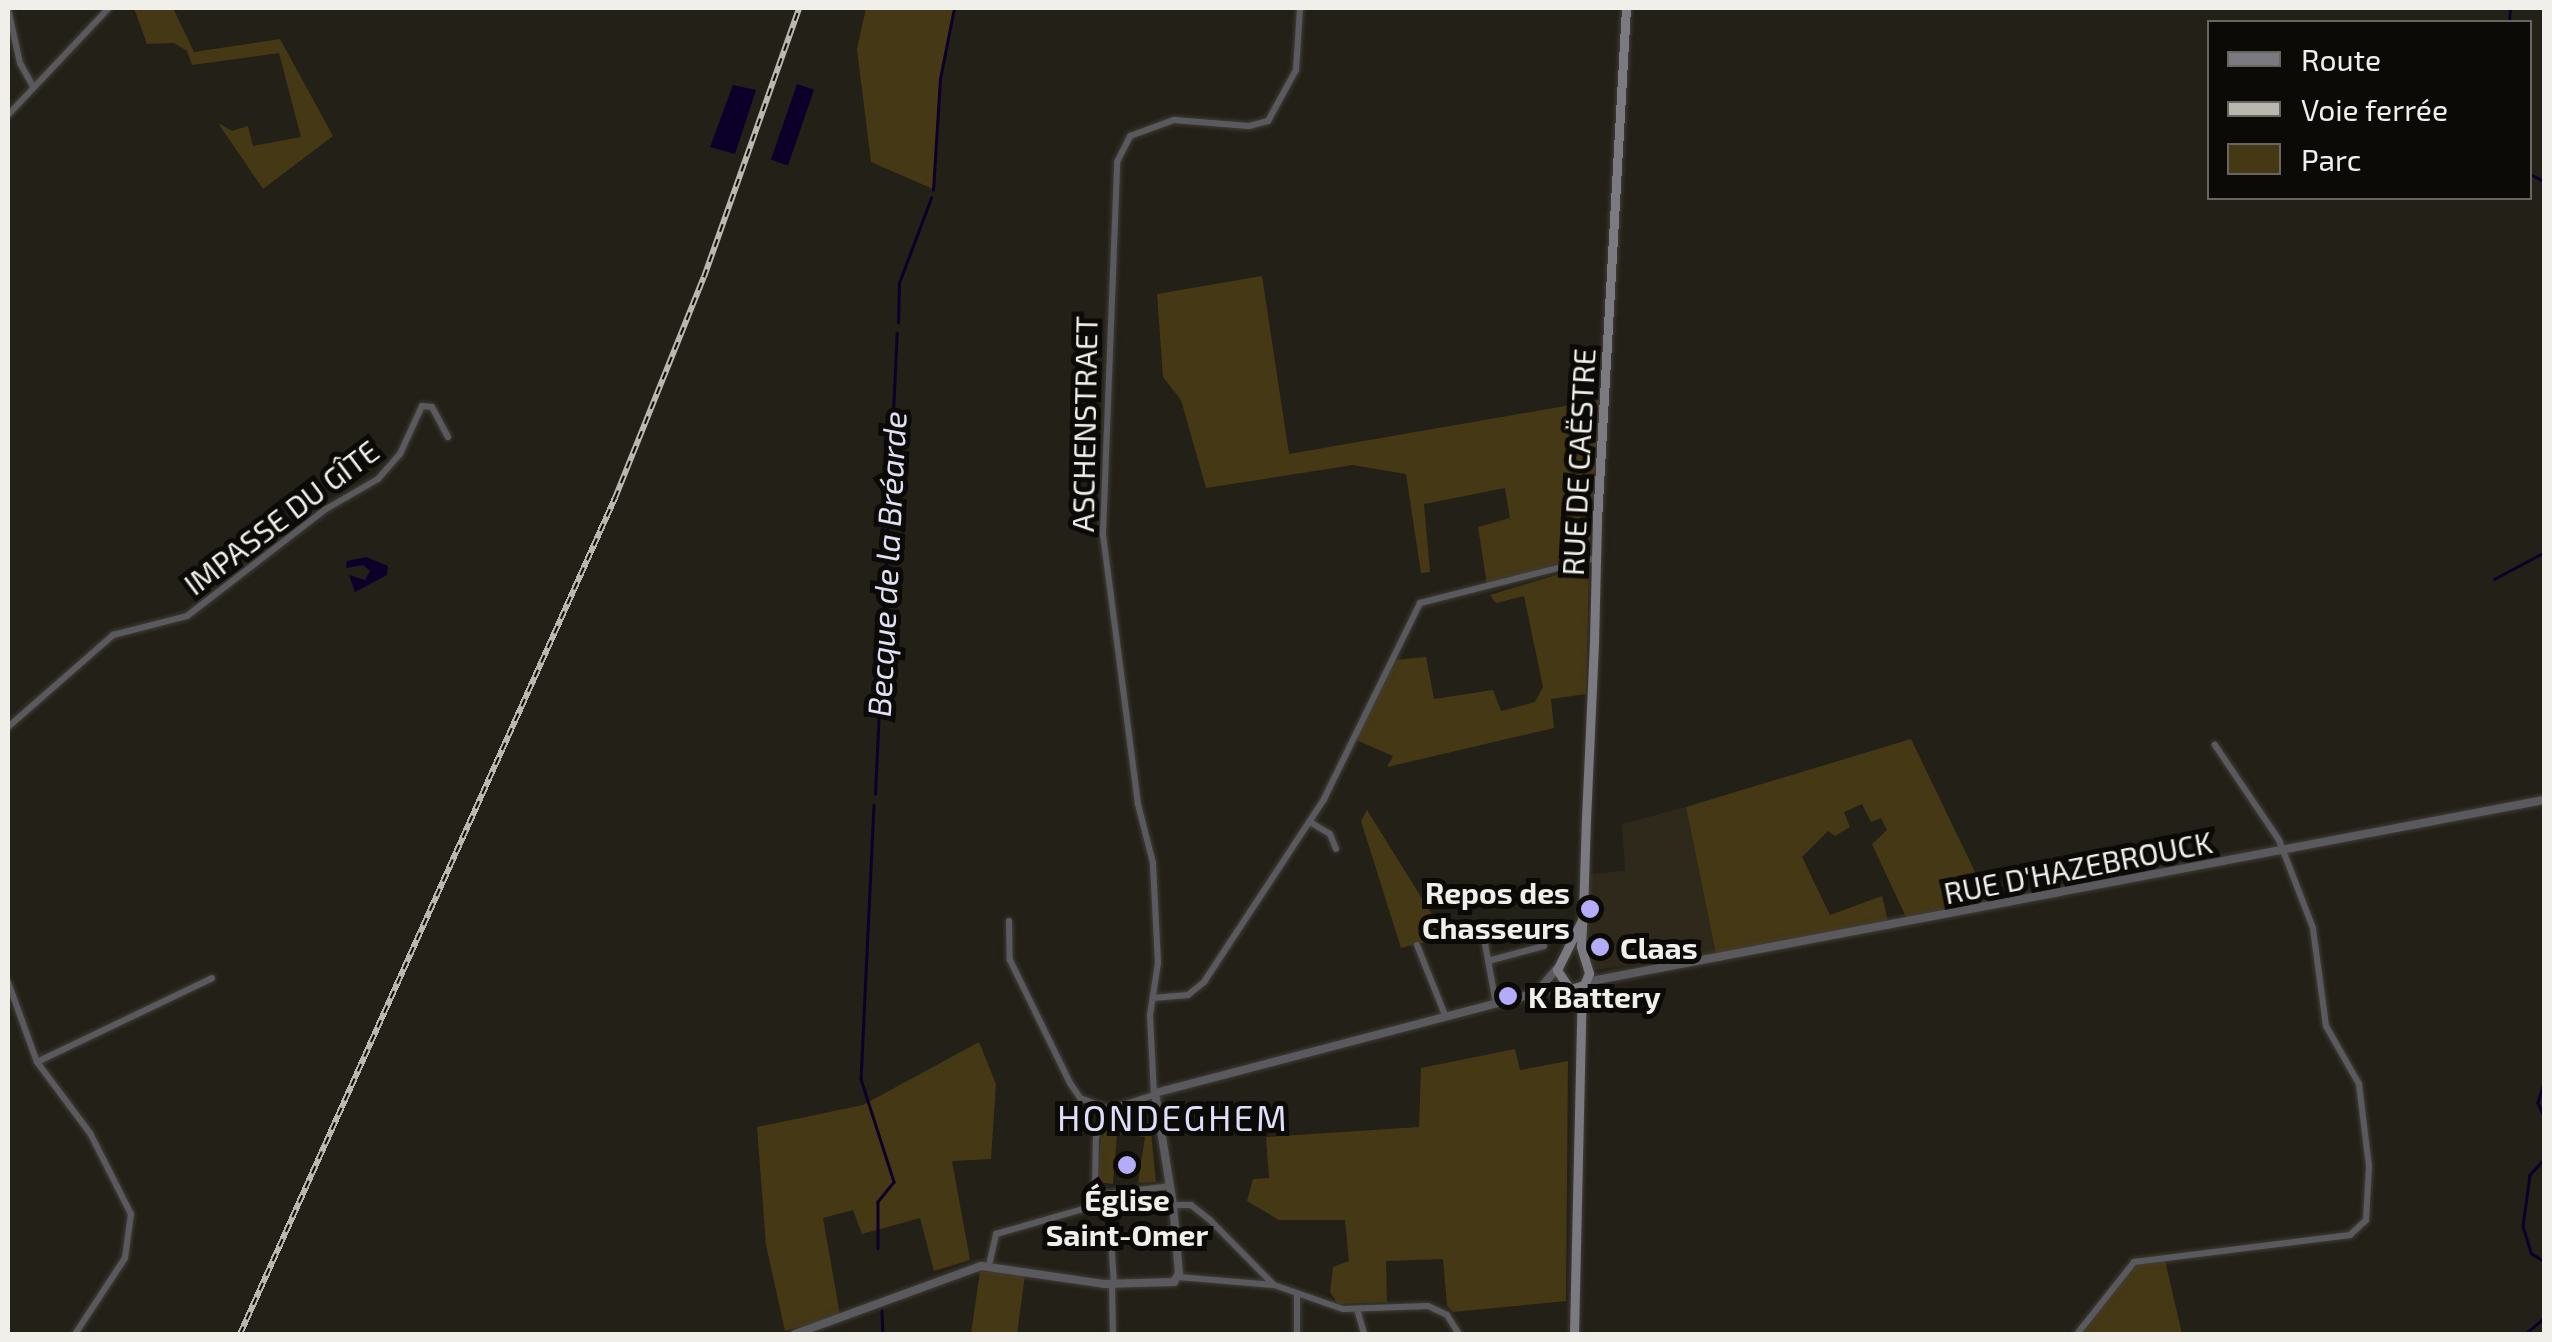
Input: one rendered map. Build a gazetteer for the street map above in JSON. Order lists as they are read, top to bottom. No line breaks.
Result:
{"streets":{"main road":["RUE DE CAËSTRE"],"street":["ASCHENSTRAET","IMPASSE DU GÎTE","RUE D'HAZEBROUCK"]},"districts":["HONDEGHEM"],"water":["Becque de la Bréarde"],"places":["Repos des Chasseurs","Claas","K Battery","Église Saint-Omer"],"legend":["Route","Voie ferrée","Parc"]}
